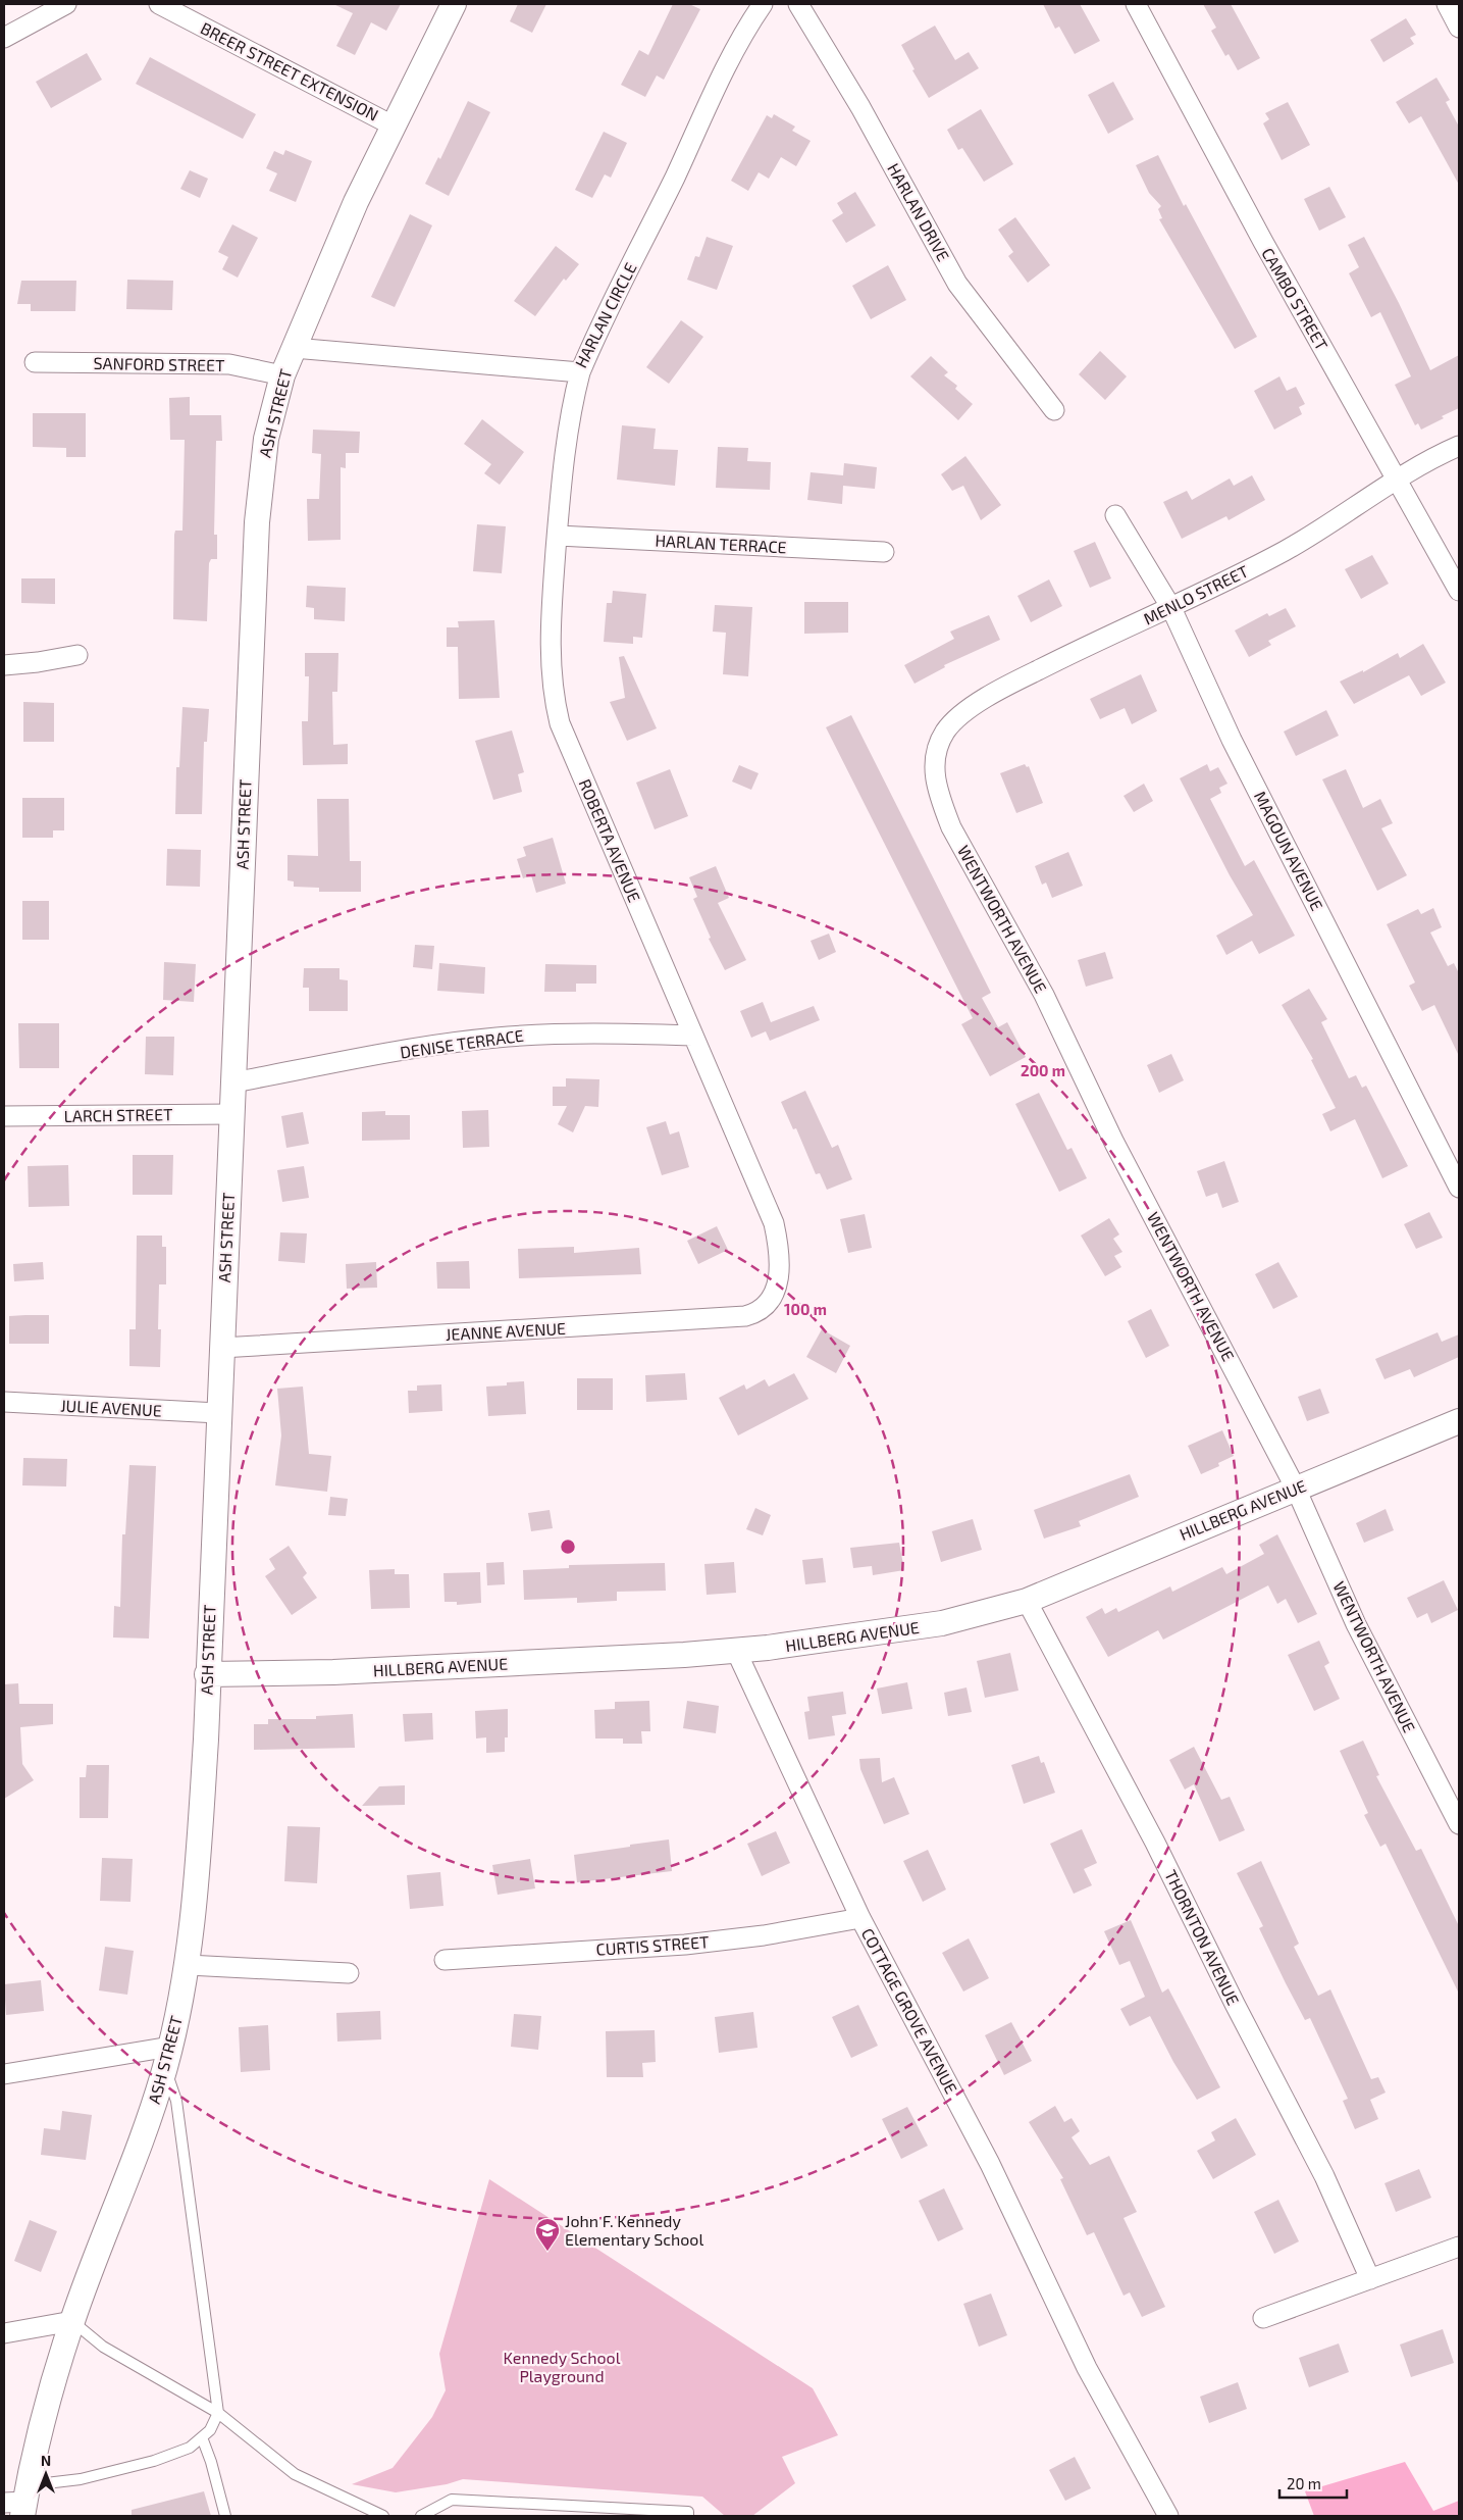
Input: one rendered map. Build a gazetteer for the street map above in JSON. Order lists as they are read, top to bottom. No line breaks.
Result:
{"streets":{"street":["BREER STREET EXTENSION","HARLAN DRIVE","CAMBO STREET","HARLAN CIRCLE","SANFORD STREET","ASH STREET","HARLAN TERRACE","MENLO STREET","ROBERTA AVENUE","MAGOUN AVENUE","WENTWORTH AVENUE","DENISE TERRACE","LARCH STREET","JEANNE AVENUE","JULIE AVENUE","HILLBERG AVENUE","THORNTON AVENUE","CURTIS STREET","COTTAGE GROVE AVENUE"]},"crossings":[["BREER STREET EXTENSION","ASH STREET"],["CAMBO STREET","MENLO STREET"],["HARLAN CIRCLE","ASH STREET"],["HARLAN CIRCLE","ROBERTA AVENUE"],["SANFORD STREET","ASH STREET"],["ASH STREET","DENISE TERRACE"],["ASH STREET","LARCH STREET"],["ASH STREET","JEANNE AVENUE"],["ASH STREET","JULIE AVENUE"],["ASH STREET","HILLBERG AVENUE"],["HARLAN TERRACE","ROBERTA AVENUE"],["MENLO STREET","MAGOUN AVENUE"],["MENLO STREET","WENTWORTH AVENUE"],["ROBERTA AVENUE","DENISE TERRACE"],["ROBERTA AVENUE","JEANNE AVENUE"],["WENTWORTH AVENUE","HILLBERG AVENUE"],["HILLBERG AVENUE","THORNTON AVENUE"],["HILLBERG AVENUE","COTTAGE GROVE AVENUE"],["CURTIS STREET","COTTAGE GROVE AVENUE"]],"parks":["Kennedy School Playground"],"places":{"school or university":["John F. Kennedy Elementary School"]},"scale_bar":"20 m","north":"top","rings":["200 m","100 m"]}
